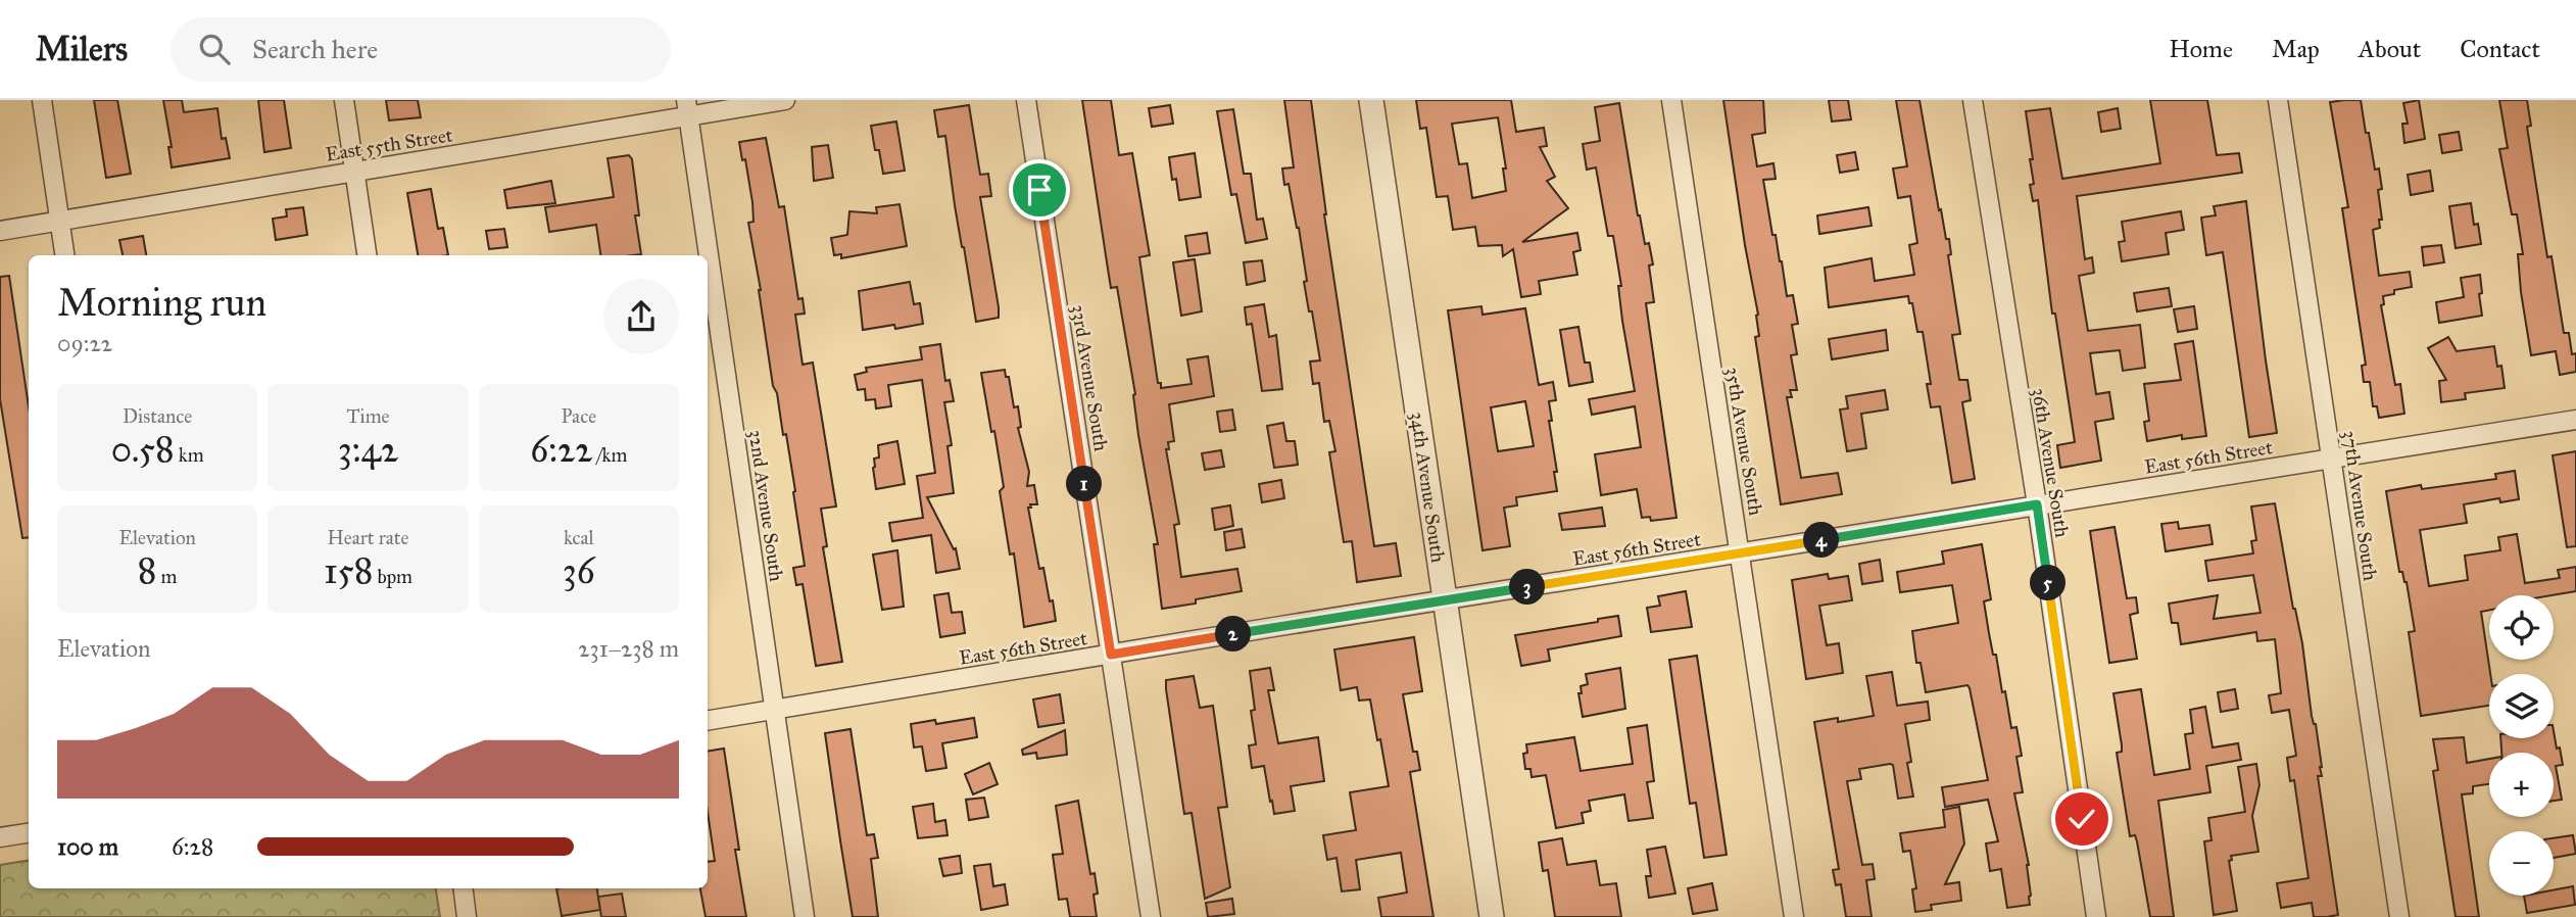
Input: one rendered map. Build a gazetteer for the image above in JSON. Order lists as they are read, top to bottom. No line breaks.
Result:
{"streets":{"street":["East 55th Street","33rd Avenue South","35th Avenue South","East 56th Street","36th Avenue South","34th Avenue South","32nd Avenue South","37th Avenue South"]},"crossings":[["East 55th Street","32nd Avenue South"],["33rd Avenue South","East 56th Street"],["35th Avenue South","East 56th Street"],["East 56th Street","36th Avenue South"],["East 56th Street","34th Avenue South"],["East 56th Street","32nd Avenue South"],["East 56th Street","37th Avenue South"]],"page":{"header":"Milers","search":"Search here","nav":["Home","Map","About","Contact"],"heading":["Morning run","09:22"],"stats":[["Distance","0.58 km"],["Time","3:42"],["Pace","6:22 /km"],["Elevation","8 m"],["Heart rate","158 bpm"],["kcal","36"]],"pins":["1","4","5","3","2"],"map_buttons":["+","−"],"chart":["Elevation","231–238 m"],"list":[{"name":"100 m","note":"6:28"}]}}
